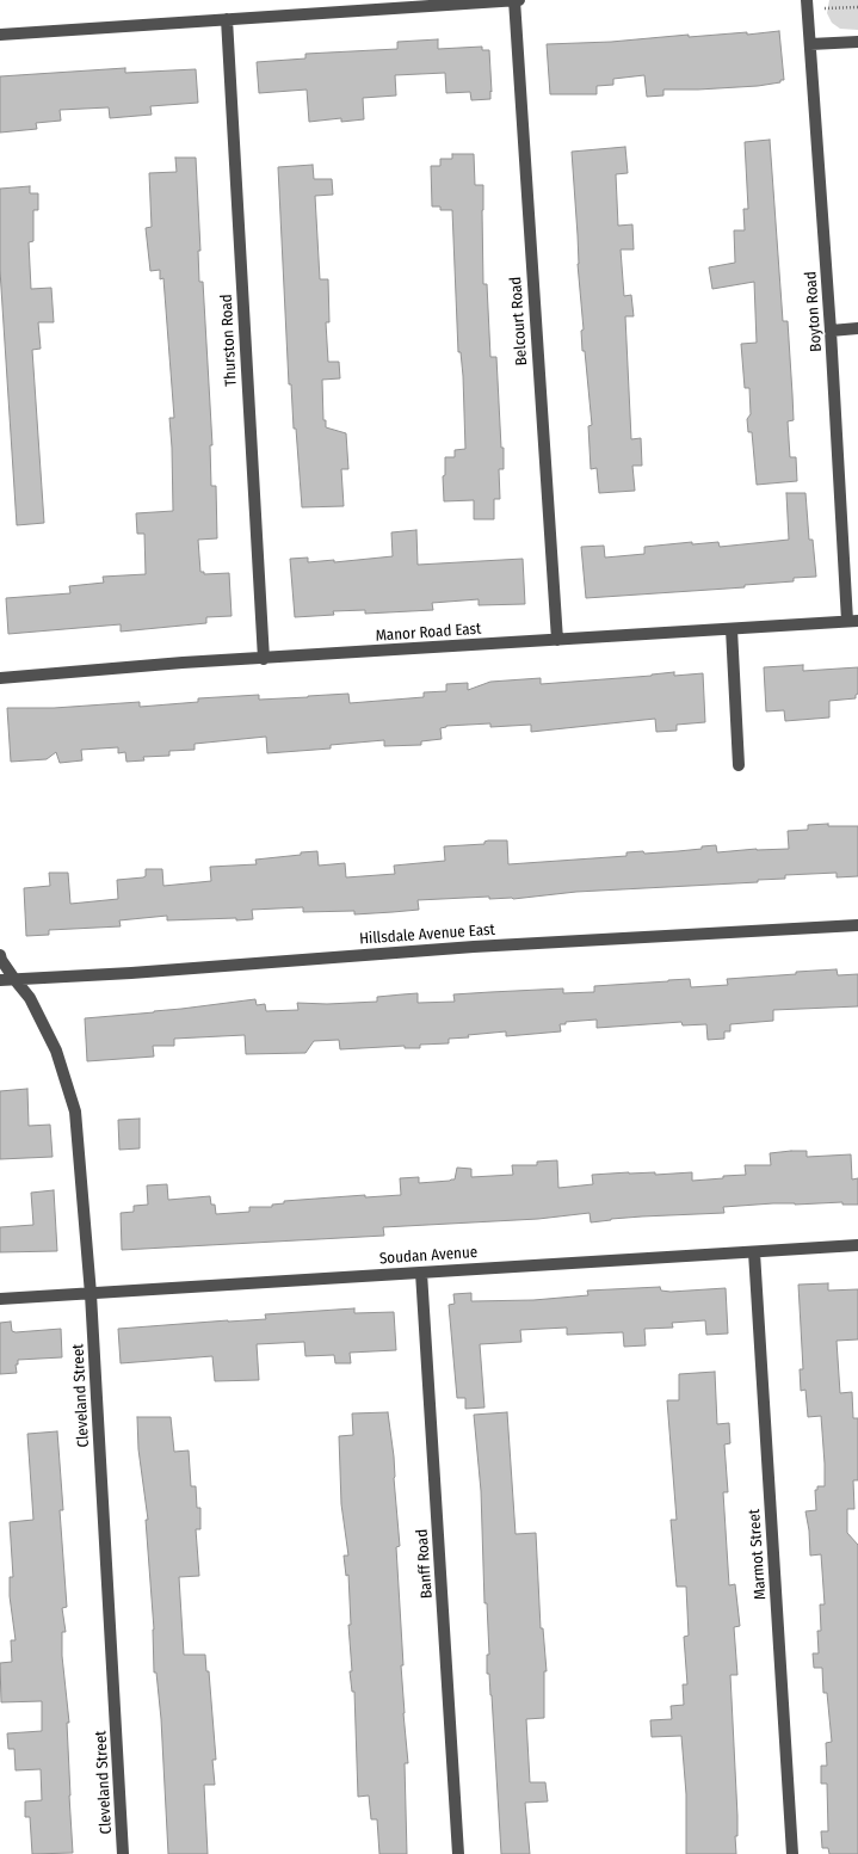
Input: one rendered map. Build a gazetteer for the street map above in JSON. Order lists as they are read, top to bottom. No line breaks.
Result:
{"streets":{"street":["Boyton Road","Belcourt Road","Thurston Road","Manor Road East","Hillsdale Avenue East","Soudan Avenue","Cleveland Street","Marmot Street","Banff Road"]},"crossings":[["Boyton Road","Manor Road East"],["Belcourt Road","Manor Road East"],["Thurston Road","Manor Road East"],["Hillsdale Avenue East","Cleveland Street"],["Soudan Avenue","Cleveland Street"],["Soudan Avenue","Marmot Street"],["Soudan Avenue","Banff Road"]]}
